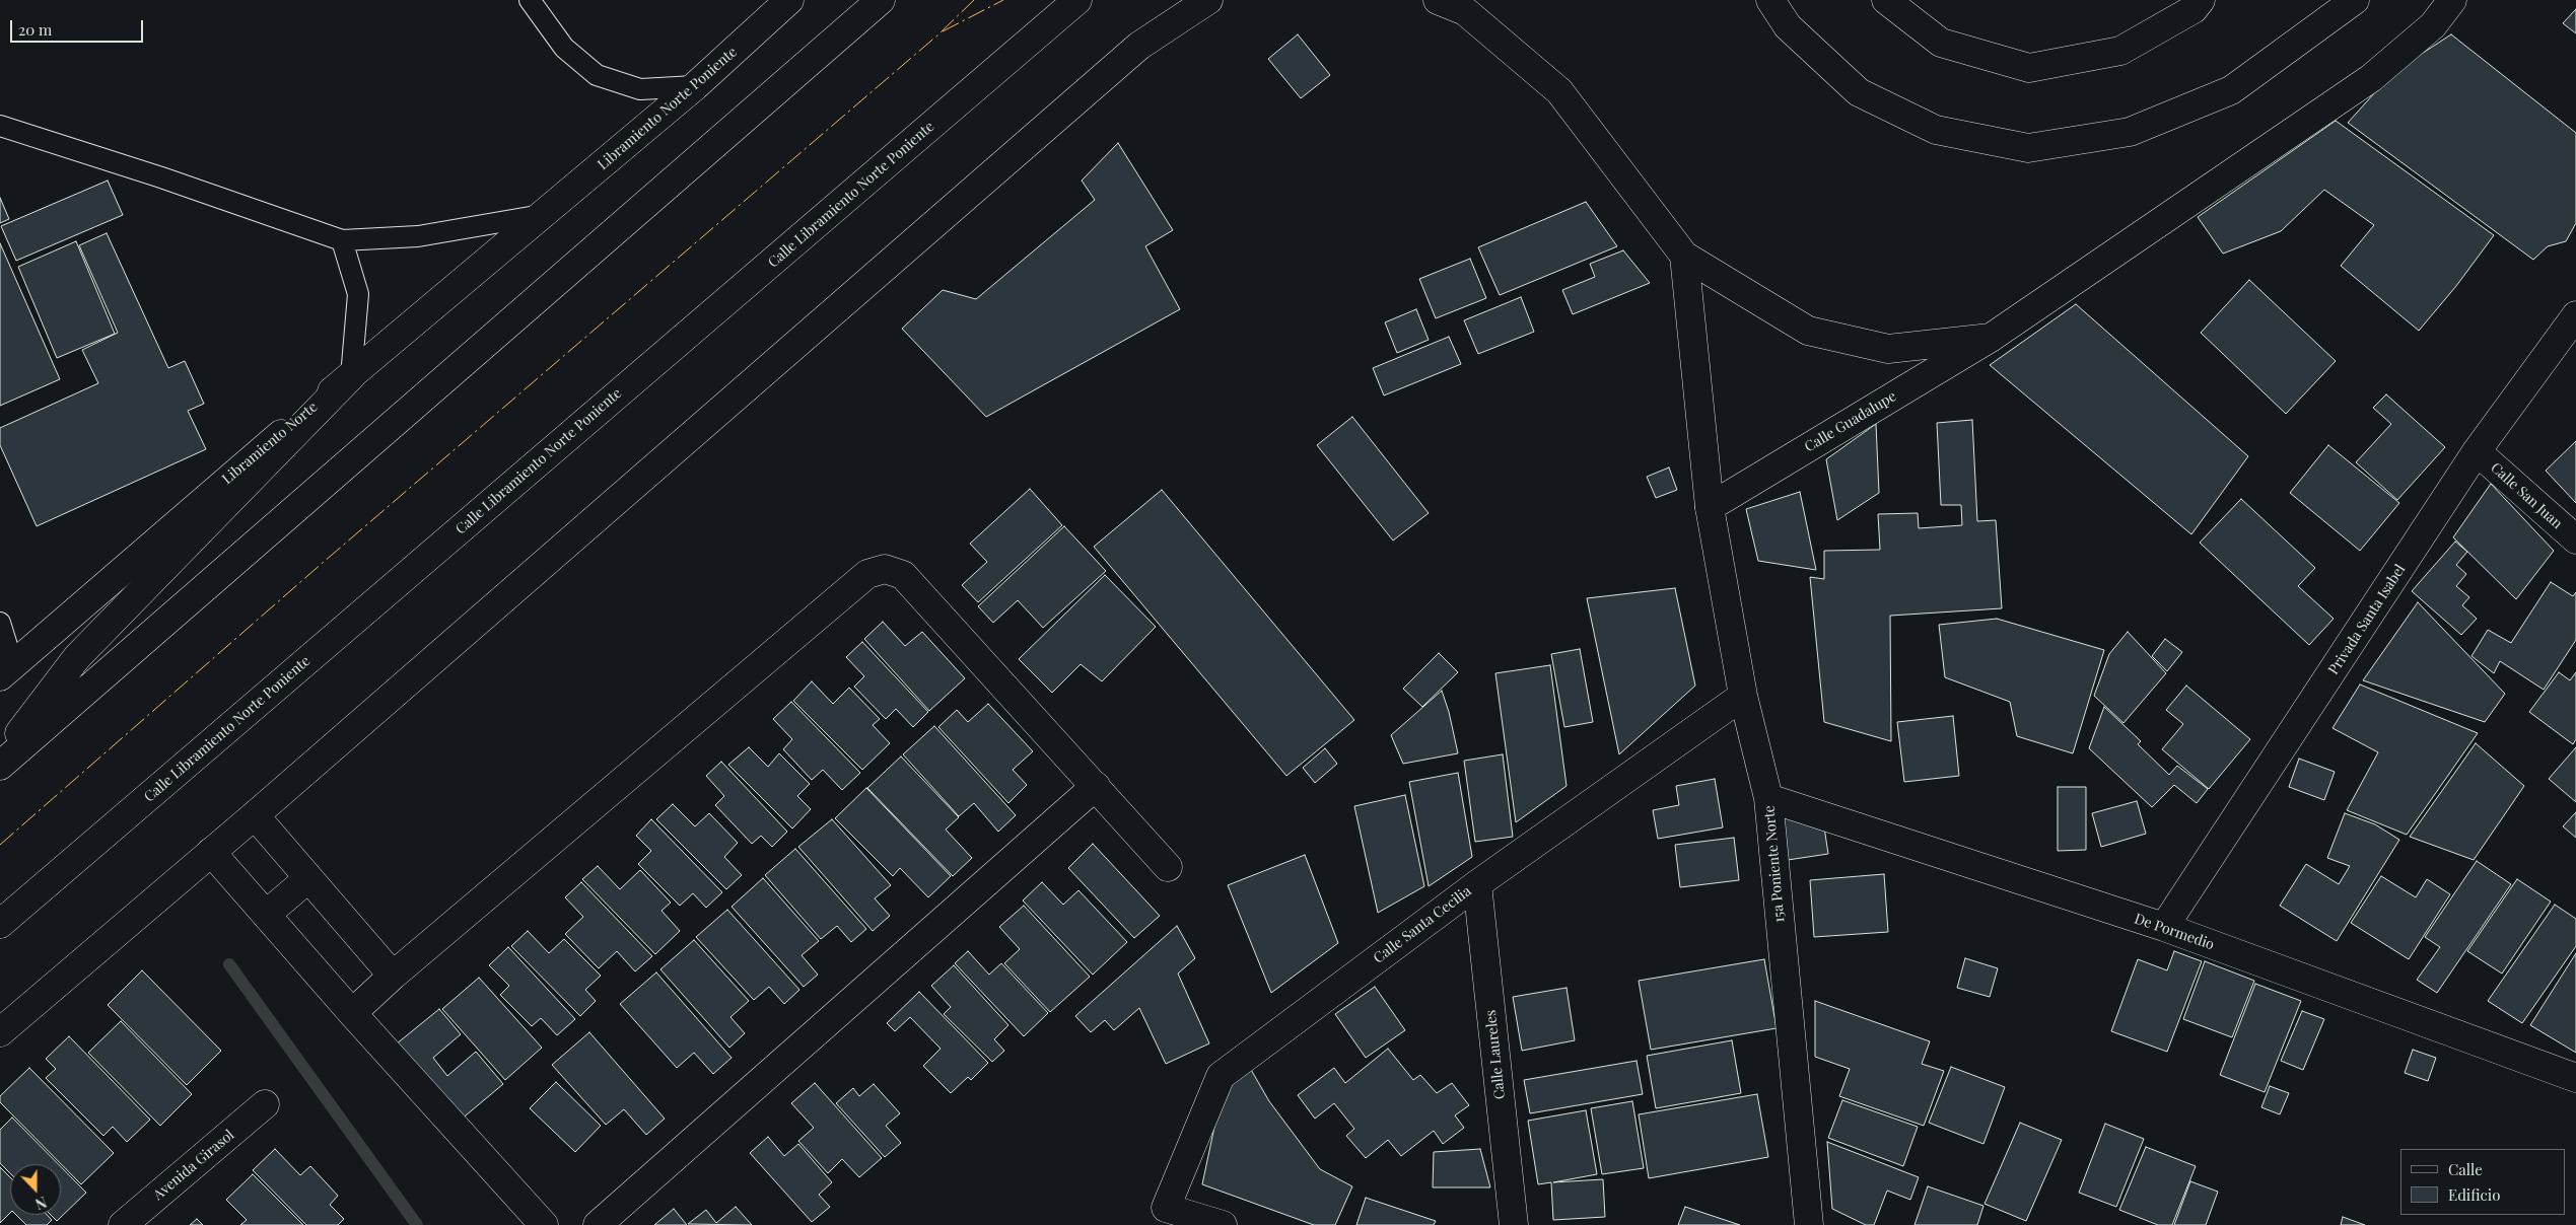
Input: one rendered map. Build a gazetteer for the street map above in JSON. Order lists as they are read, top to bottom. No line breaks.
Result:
{"streets":{"main road":["Libramiento Norte Poniente","Calle Libramiento Norte Poniente","Calle Guadalupe","Libramiento Norte","Calle San Juan","Privada Santa Isabel","15a Poniente Norte","Calle Santa Cecilia","De Pormedio","Calle Laureles","Avenida Girasol"]},"crossings":[["Libramiento Norte Poniente","Libramiento Norte"],["Calle Guadalupe","15a Poniente Norte"],["Calle San Juan","Privada Santa Isabel"],["Privada Santa Isabel","De Pormedio"],["15a Poniente Norte","Calle Santa Cecilia"],["15a Poniente Norte","De Pormedio"],["Calle Santa Cecilia","Calle Laureles"]],"legend":["Calle","Edificio"],"scale_bar":"20 m","north":"bottom"}
